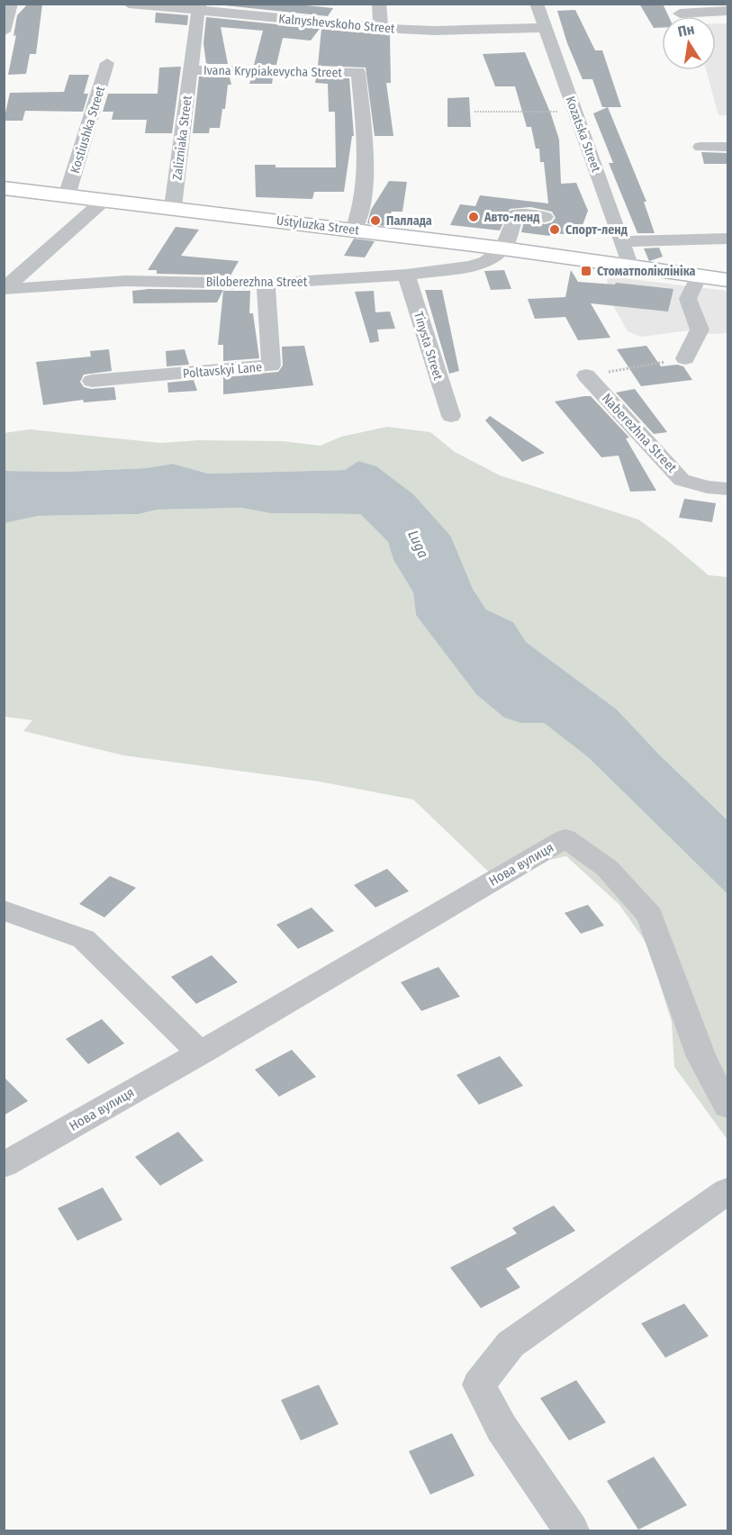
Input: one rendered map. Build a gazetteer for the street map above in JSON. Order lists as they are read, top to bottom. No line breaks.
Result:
{"streets":{"main road":["Ustyluzka Street"],"street":["Kalnyshevskoho Street","Ivana Krypiakevycha Street","Kostiushka Street","Kozatska Street","Zalizniaka Street","Biloberezhna Street","Tinysta Street","Poltavskyi Lane","Naberezhna Street","Нова вулиця"]},"crossings":[["Kalnyshevskoho Street","Kozatska Street"],["Kalnyshevskoho Street","Zalizniaka Street"],["Ivana Krypiakevycha Street","Zalizniaka Street"],["Ivana Krypiakevycha Street","Ustyluzka Street"],["Kostiushka Street","Ustyluzka Street"],["Kozatska Street","Ustyluzka Street"],["Zalizniaka Street","Ustyluzka Street"],["Ustyluzka Street","Biloberezhna Street"],["Biloberezhna Street","Tinysta Street"],["Biloberezhna Street","Poltavskyi Lane"]],"water":["Luga"],"places":{"other":["Авто-ленд","Паллада","Спорт-ленд"],"transit":["Стоматполіклініка"]},"north":"top"}
